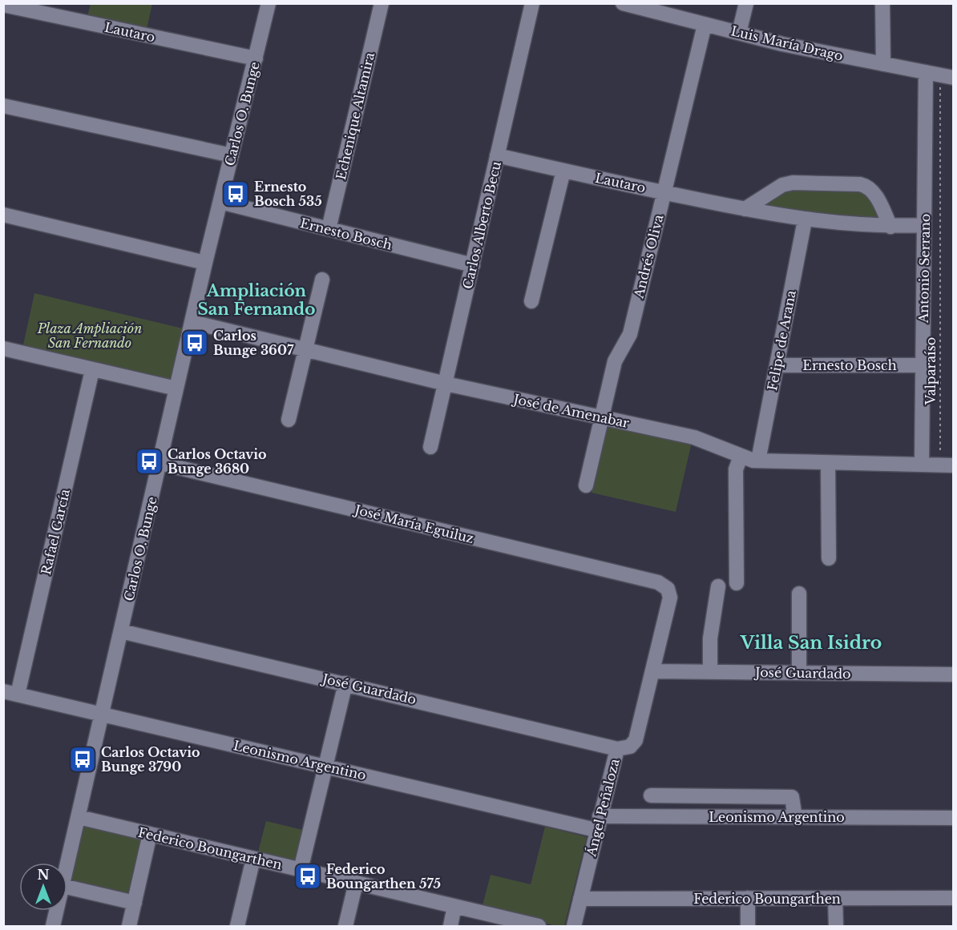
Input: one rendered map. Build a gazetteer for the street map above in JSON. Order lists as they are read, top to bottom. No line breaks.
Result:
{"streets":{"street":["Lautaro","Luis María Drago","Carlos O. Bunge","Echenique Altamira","Carlos Alberto Becu","Ernesto Bosch","Andrés Oliva","Antonio Serrano","Felipe de Arana","José de Amenabar","José María Eguiluz","Rafael García","José Guardado","Leonismo Argentino","Ángel Peñaloza","Federico Boungarthen"],"path":["Valparaíso"]},"crossings":[["Lautaro","Carlos O. Bunge"],["Lautaro","Carlos Alberto Becu"],["Lautaro","Andrés Oliva"],["Lautaro","Antonio Serrano"],["Lautaro","Felipe de Arana"],["Luis María Drago","Andrés Oliva"],["Luis María Drago","Antonio Serrano"],["Luis María Drago","Valparaíso"],["Carlos O. Bunge","Ernesto Bosch"],["Carlos O. Bunge","José de Amenabar"],["Carlos O. Bunge","José María Eguiluz"],["Carlos O. Bunge","José Guardado"],["Carlos O. Bunge","Leonismo Argentino"],["Carlos O. Bunge","Federico Boungarthen"],["Echenique Altamira","Ernesto Bosch"],["Carlos Alberto Becu","Ernesto Bosch"],["Carlos Alberto Becu","José de Amenabar"],["Ernesto Bosch","Antonio Serrano"],["Ernesto Bosch","Felipe de Arana"],["Andrés Oliva","José de Amenabar"],["Antonio Serrano","José de Amenabar"],["Felipe de Arana","José de Amenabar"],["Valparaíso","José de Amenabar"],["José María Eguiluz","Ángel Peñaloza"],["Rafael García","Leonismo Argentino"],["José Guardado","Ángel Peñaloza"],["Leonismo Argentino","Ángel Peñaloza"],["Ángel Peñaloza","Federico Boungarthen"]],"districts":["Ampliación San Fernando","Villa San Isidro"],"parks":["Plaza Ampliación San Fernando"],"places":{"bus stop":["Ernesto Bosch 535","Carlos Bunge 3607","Carlos Octavio Bunge 3680","Carlos Octavio Bunge 3790","Federico Boungarthen 575"]},"north":"top"}
